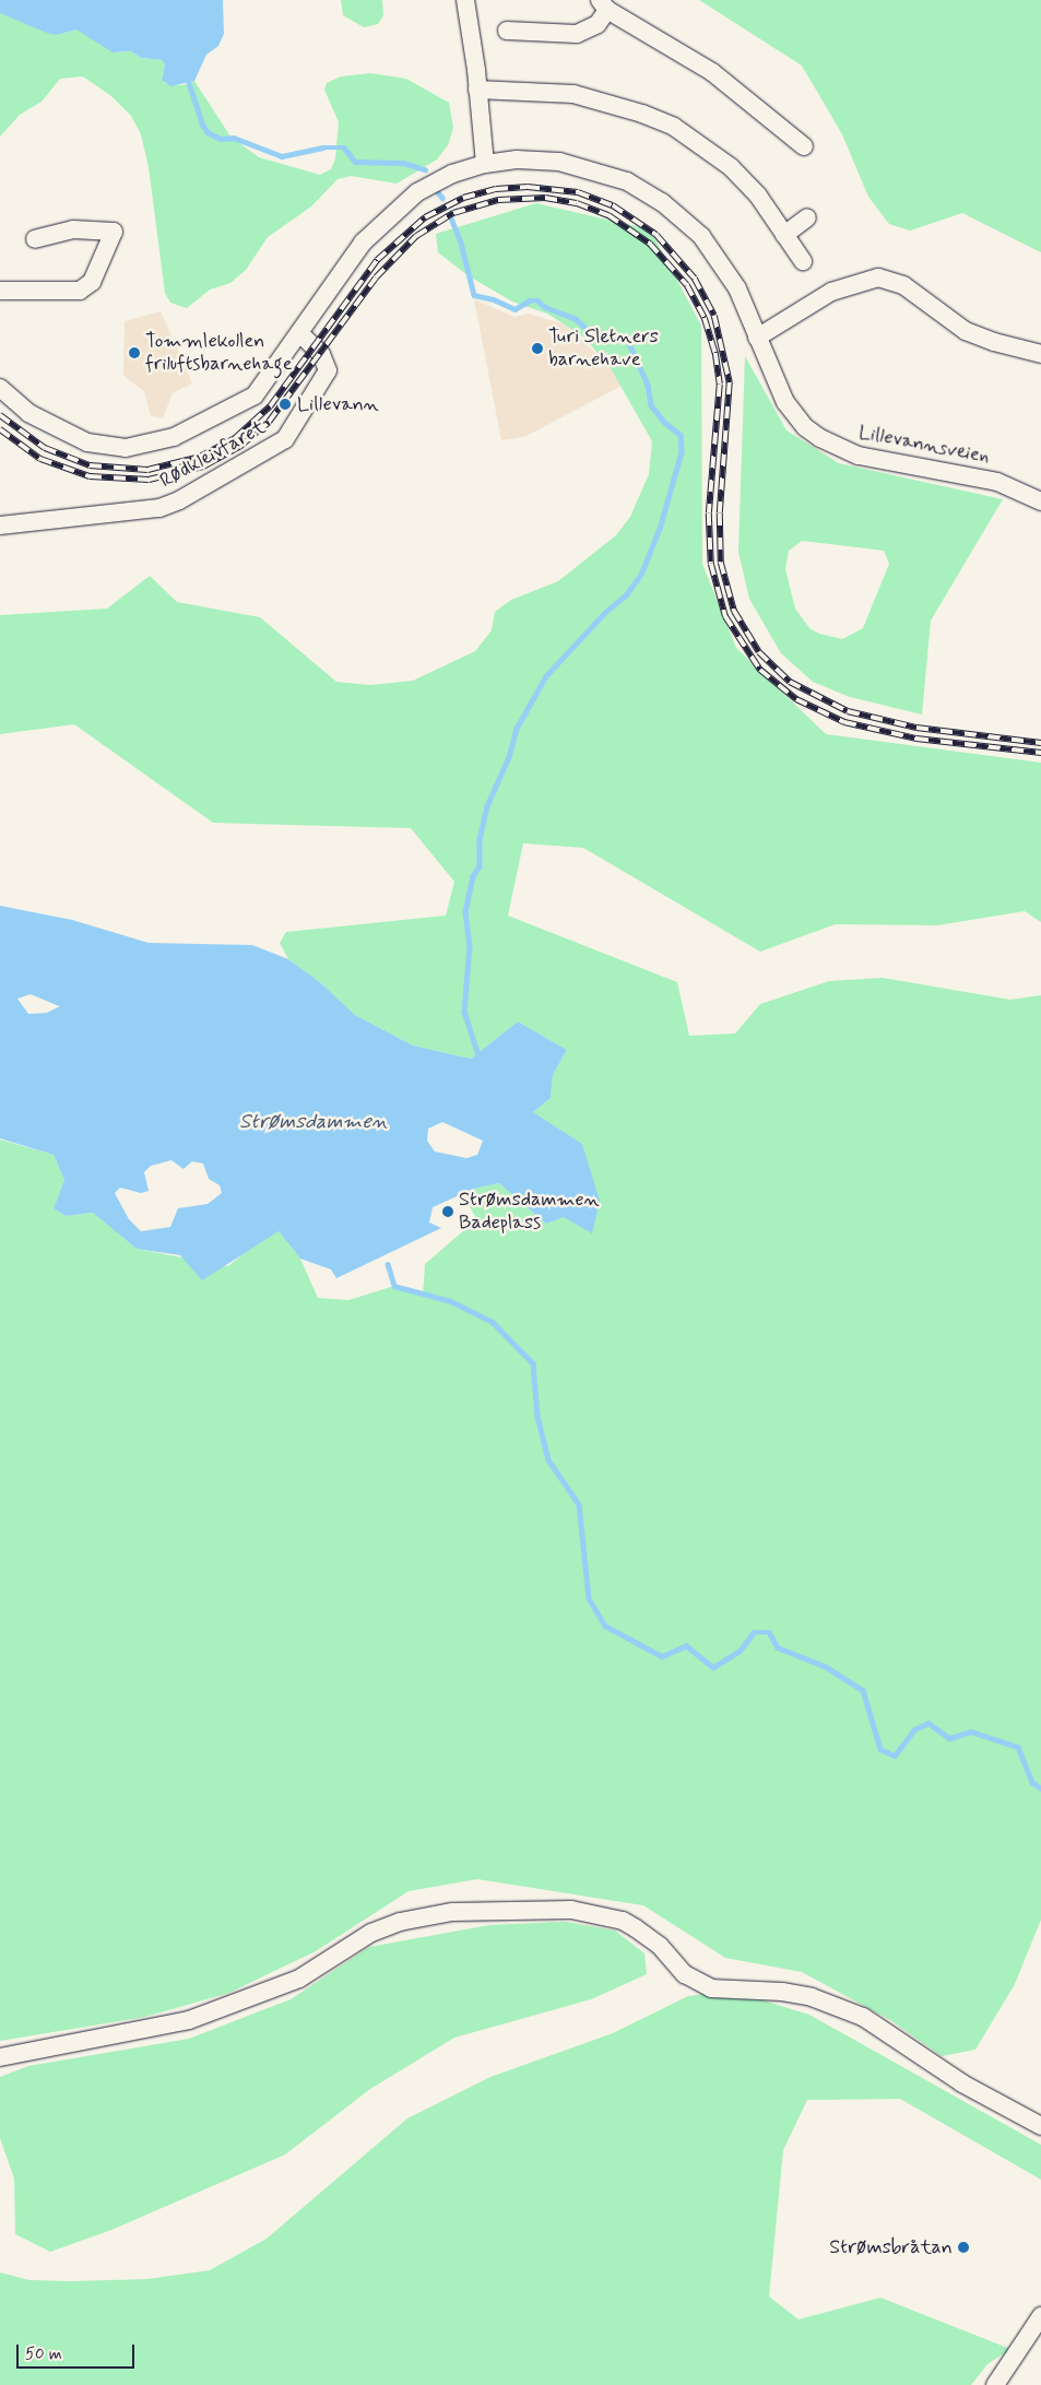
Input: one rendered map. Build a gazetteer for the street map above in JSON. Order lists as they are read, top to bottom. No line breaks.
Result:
{"streets":{"street":["Lillevannsveien","Rødkleivfaret"]},"crossings":[["Lillevannsveien","Rødkleivfaret"]],"water":["Strømsdammen"],"places":["Turi Sletners barnehave","Tommlekollen friluftsbarnehage","Lillevann","Strømsdammen Badeplass","Strømsbråtan"],"scale_bar":"50 m"}
